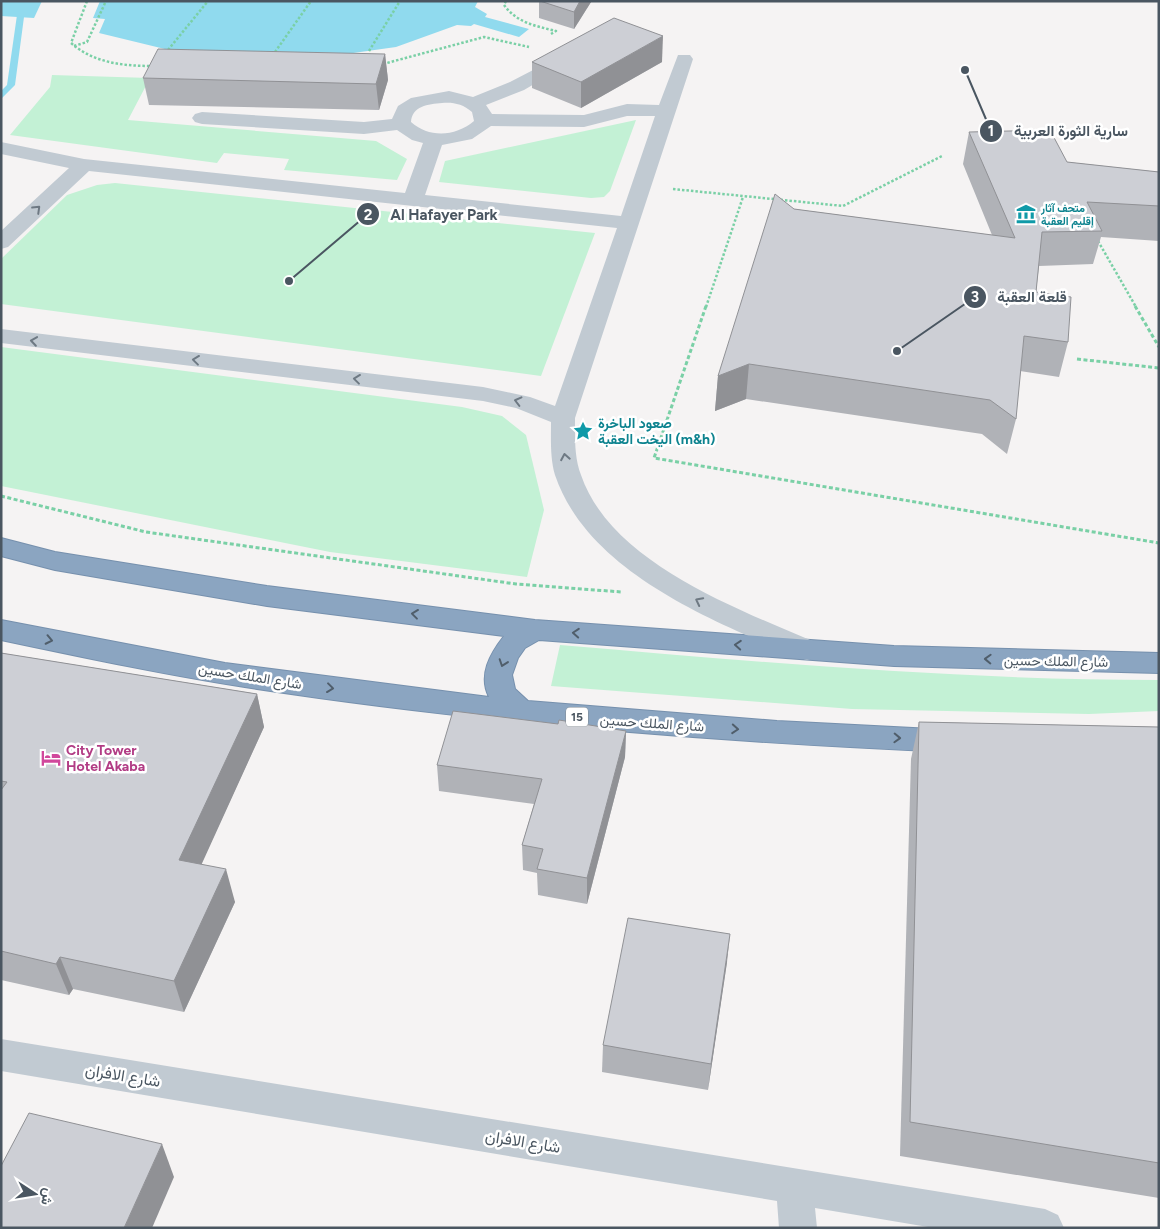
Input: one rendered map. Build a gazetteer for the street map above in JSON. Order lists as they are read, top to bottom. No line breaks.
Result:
{"streets":{"highway":["شارع الملك حسين","15"],"street":["شارع الافران"]},"places":{"other":["سارية الثورة العربية","Al Hafayer Park","قلعة العقبة"],"museum":["متحف آثار إقليم العقبة"],"place":["صعود الباخرة اليخت العقبة (m&h)"],"hotel":["City Tower Hotel Akaba"]},"north":"right"}
